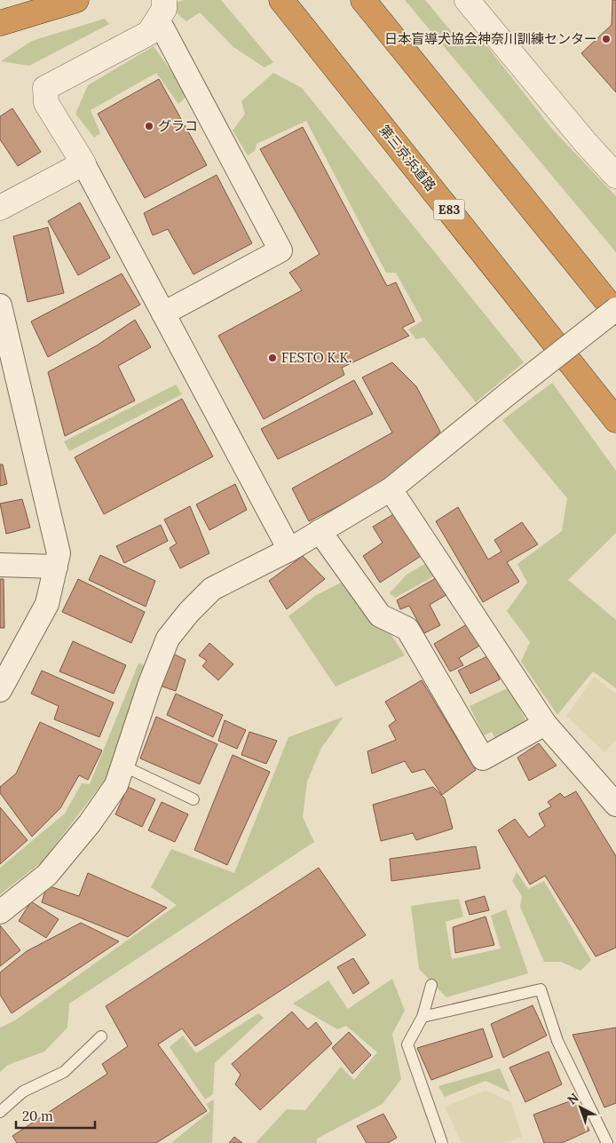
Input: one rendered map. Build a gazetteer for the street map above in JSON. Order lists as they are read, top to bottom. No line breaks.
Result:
{"streets":{"highway":["第三京浜道路","E83"]},"places":["日本盲導犬協会神奈川訓練センター","グラコ","FESTO K.K."],"scale_bar":"20 m","north":"top left"}
